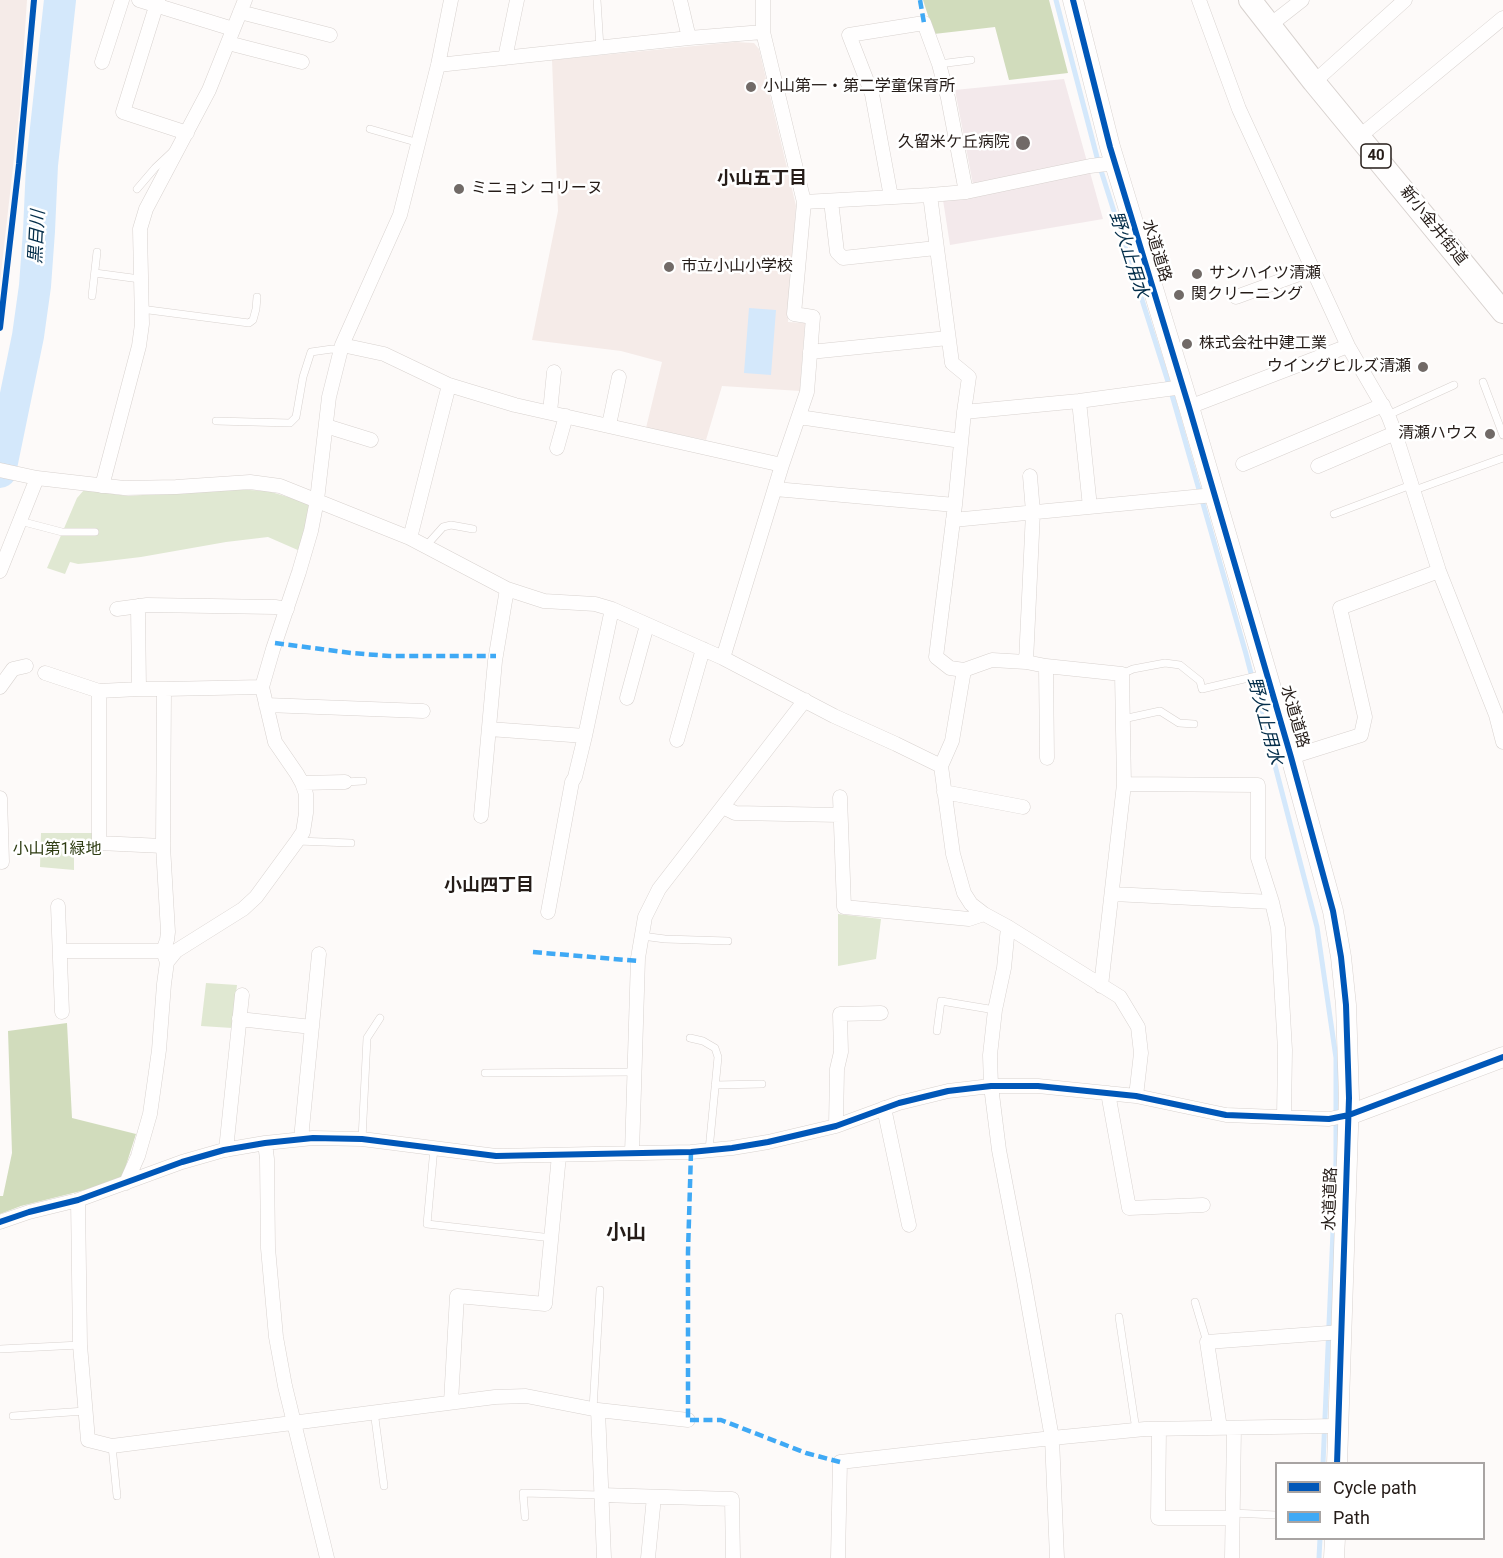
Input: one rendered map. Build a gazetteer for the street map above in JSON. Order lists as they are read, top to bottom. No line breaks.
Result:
{"streets":{"main road":["40","新小金井街道"],"street":["水道道路"]},"districts":["小山五丁目","小山四丁目","小山"],"water":["黒目川","野火止用水"],"parks":["小山第1緑地"],"places":["小山第一・第二学童保育所","久留米ケ丘病院","ミニョン コリーヌ","市立小山小学校","サンハイツ清瀬","関クリーニング","株式会社中建工業","ウイングヒルズ清瀬","清瀬ハウス"],"legend":["Cycle path","Path"]}
